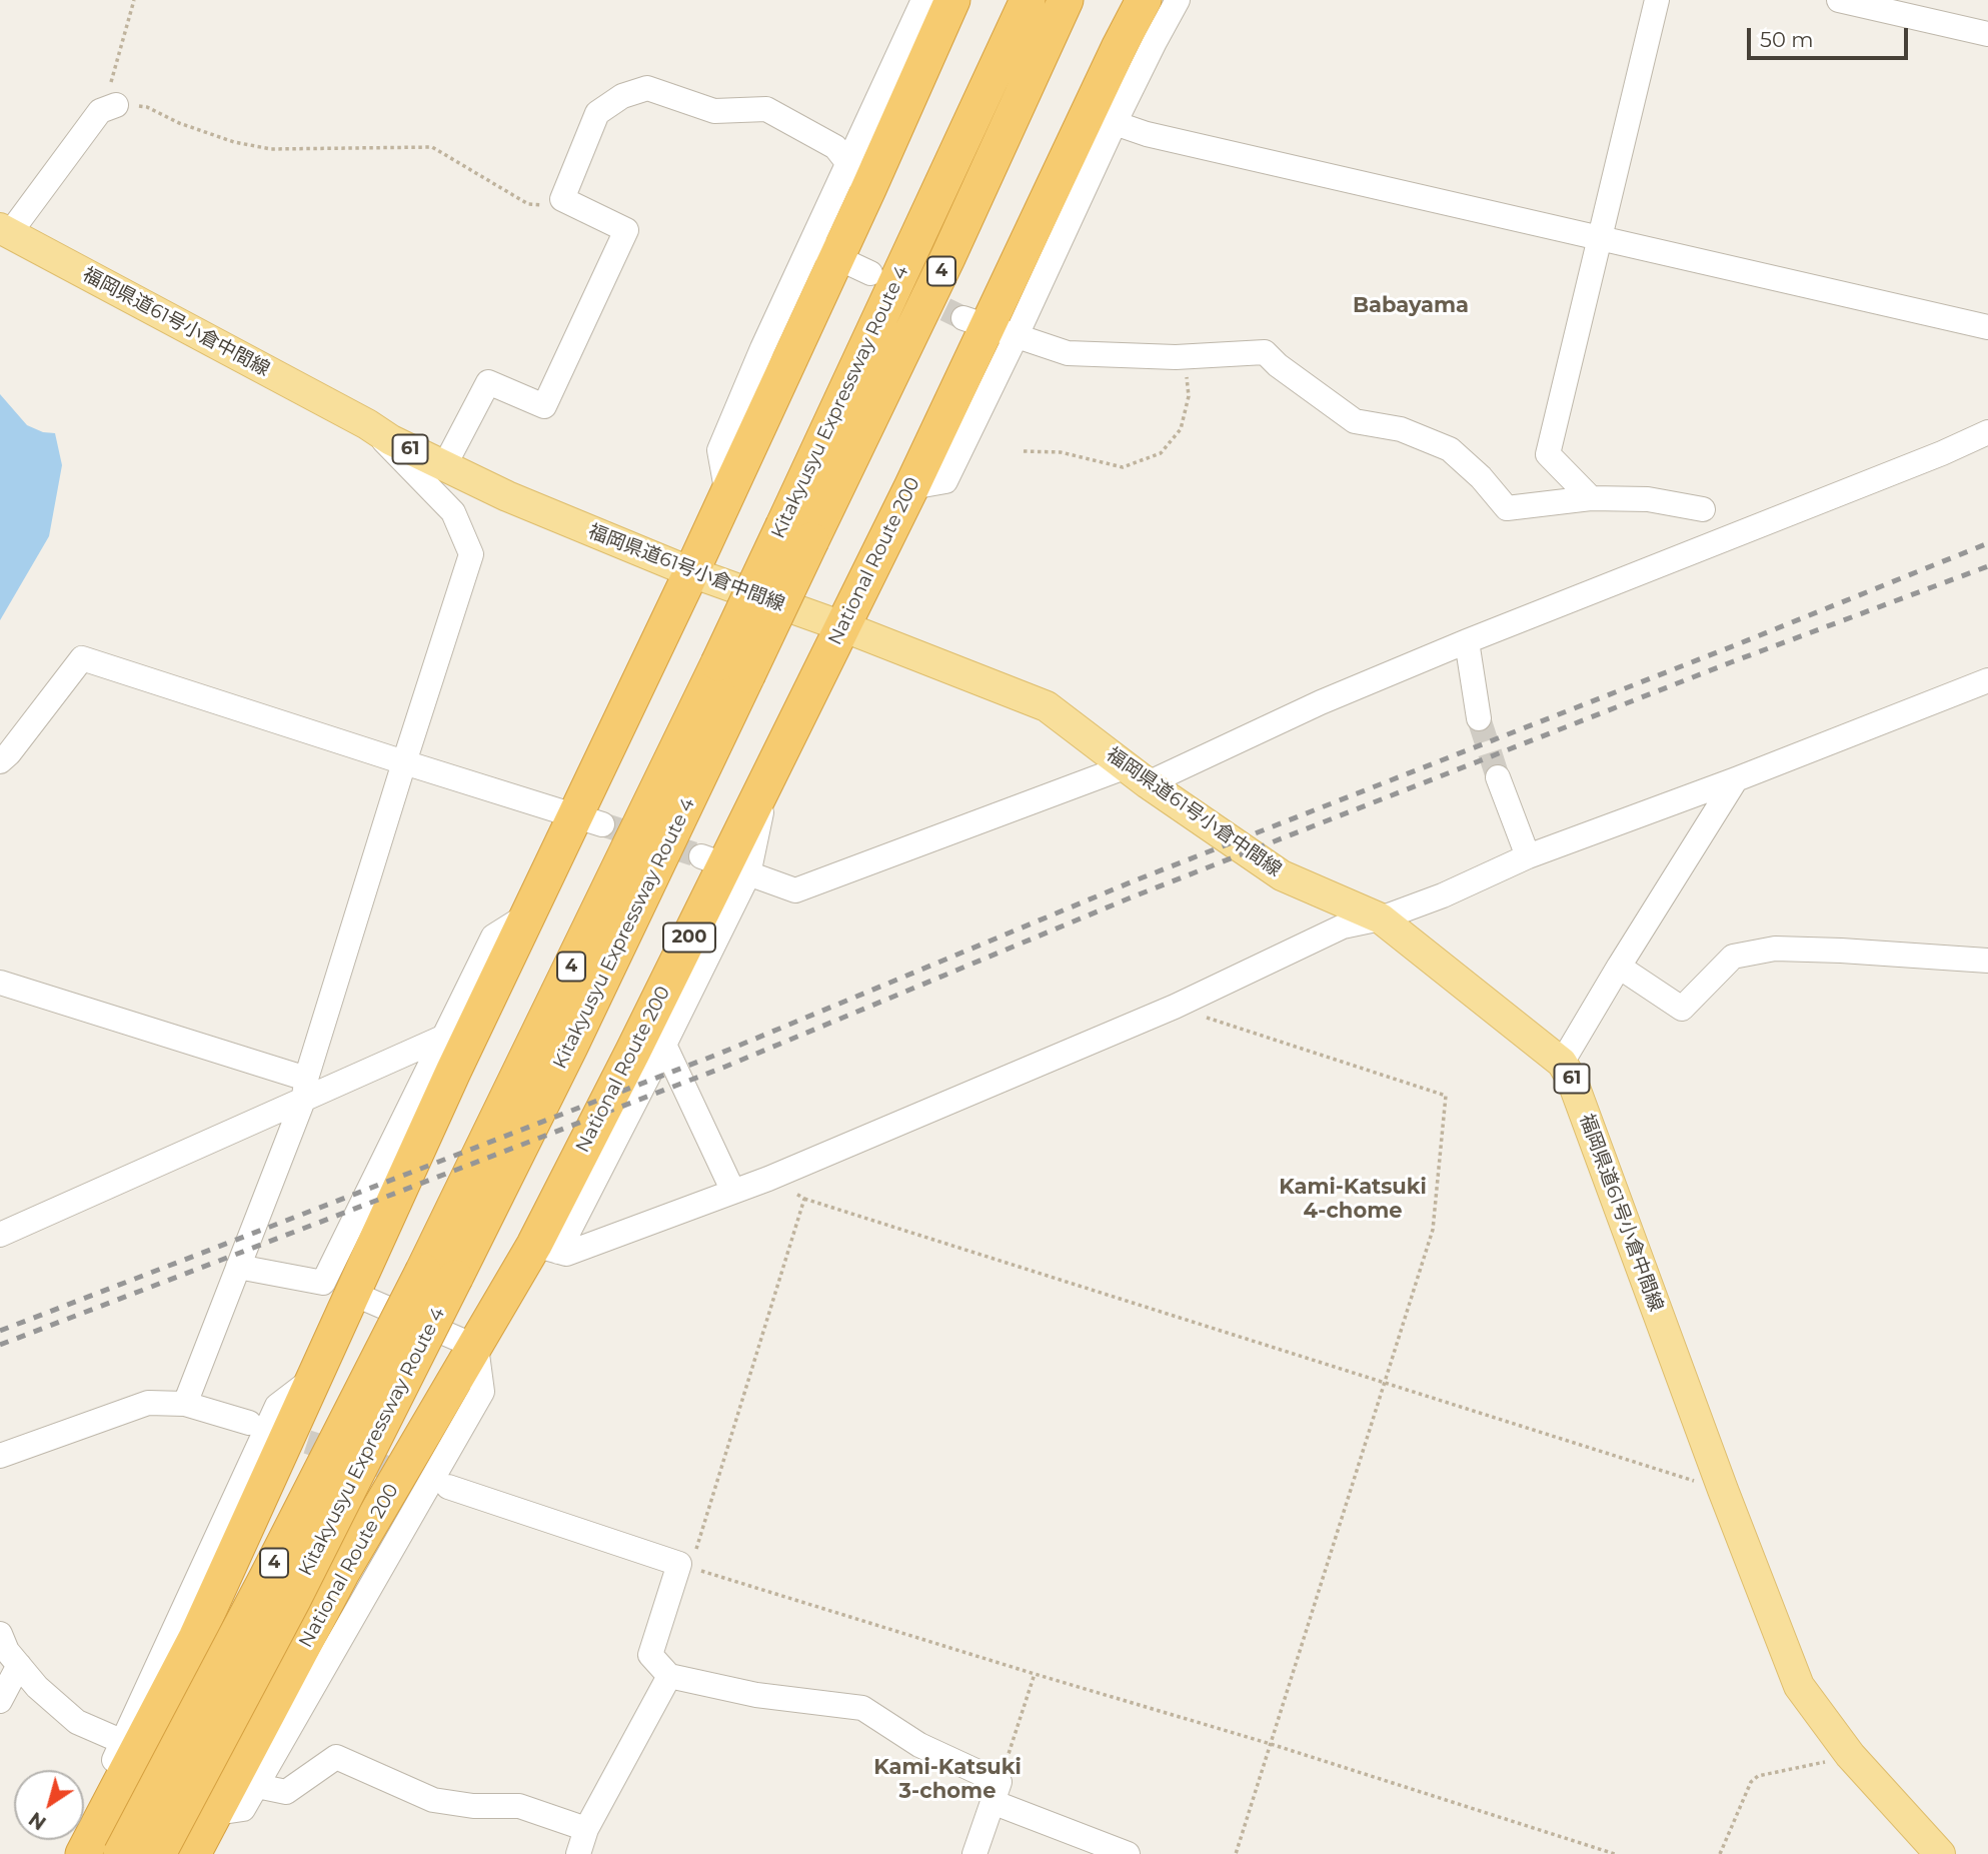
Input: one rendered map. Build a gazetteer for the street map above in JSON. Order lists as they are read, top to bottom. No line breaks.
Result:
{"streets":{"highway":["4","Kitakyusyu Expressway Route 4","National Route 200","200"],"main road":["福岡県道61号小倉中間線","61"]},"crossings":[["福岡県道61号小倉中間線","National Route 200"]],"districts":["Babayama","Kami-Katsuki 4-chome","Kami-Katsuki 3-chome"],"scale_bar":"50 m","north":"bottom left"}
